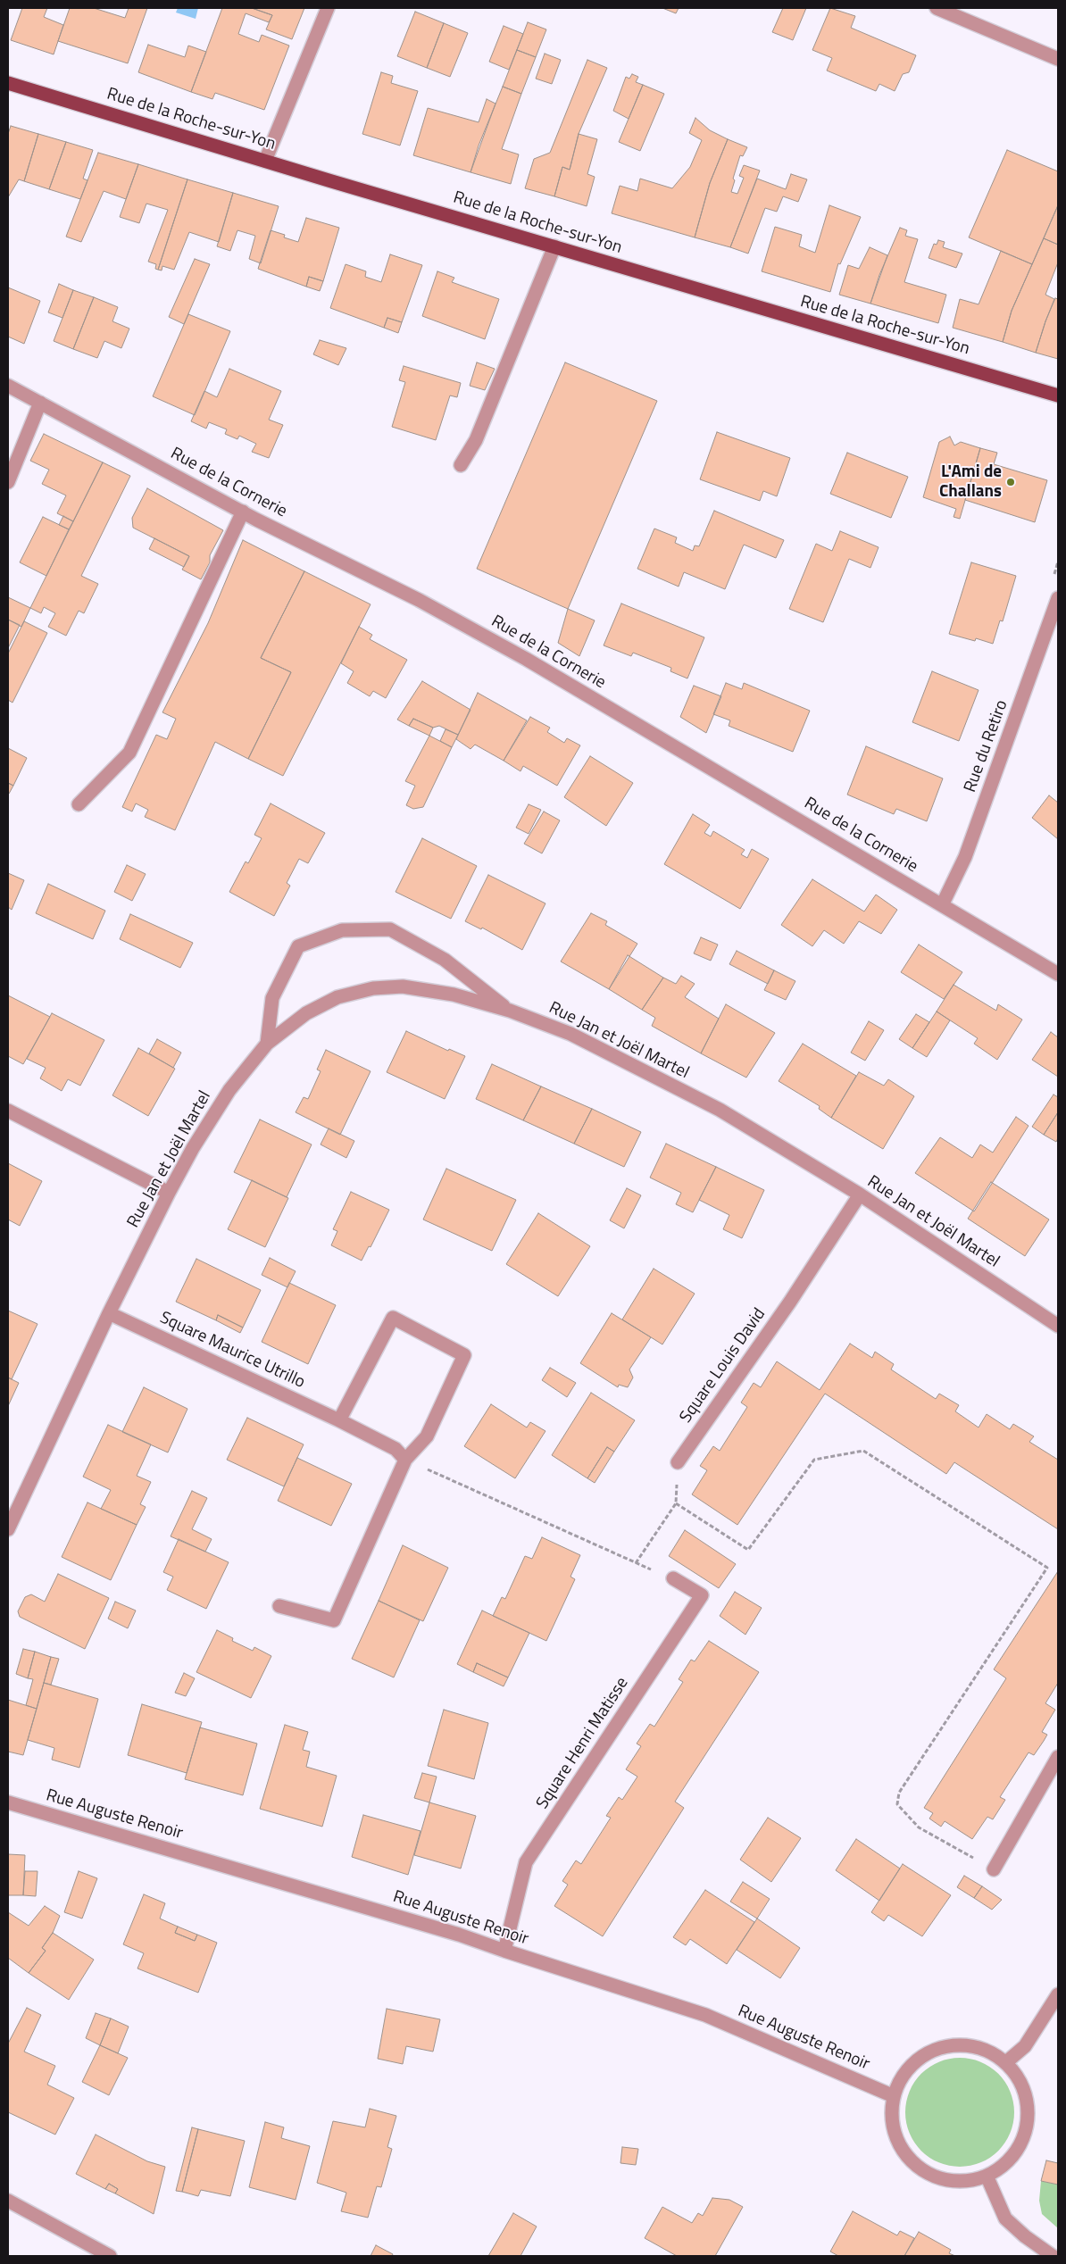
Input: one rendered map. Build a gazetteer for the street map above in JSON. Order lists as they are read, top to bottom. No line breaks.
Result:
{"streets":{"main road":["Rue de la Roche-sur-Yon"],"street":["Rue de la Cornerie","Rue du Retiro","Rue Jan et Joël Martel","Square Maurice Utrillo","Square Louis David","Square Henri Matisse","Rue Auguste Renoir"]},"crossings":[["Rue de la Cornerie","Rue du Retiro"],["Rue Jan et Joël Martel","Square Maurice Utrillo"],["Rue Jan et Joël Martel","Square Louis David"],["Square Henri Matisse","Rue Auguste Renoir"]],"places":["L'Ami de Challans"]}
